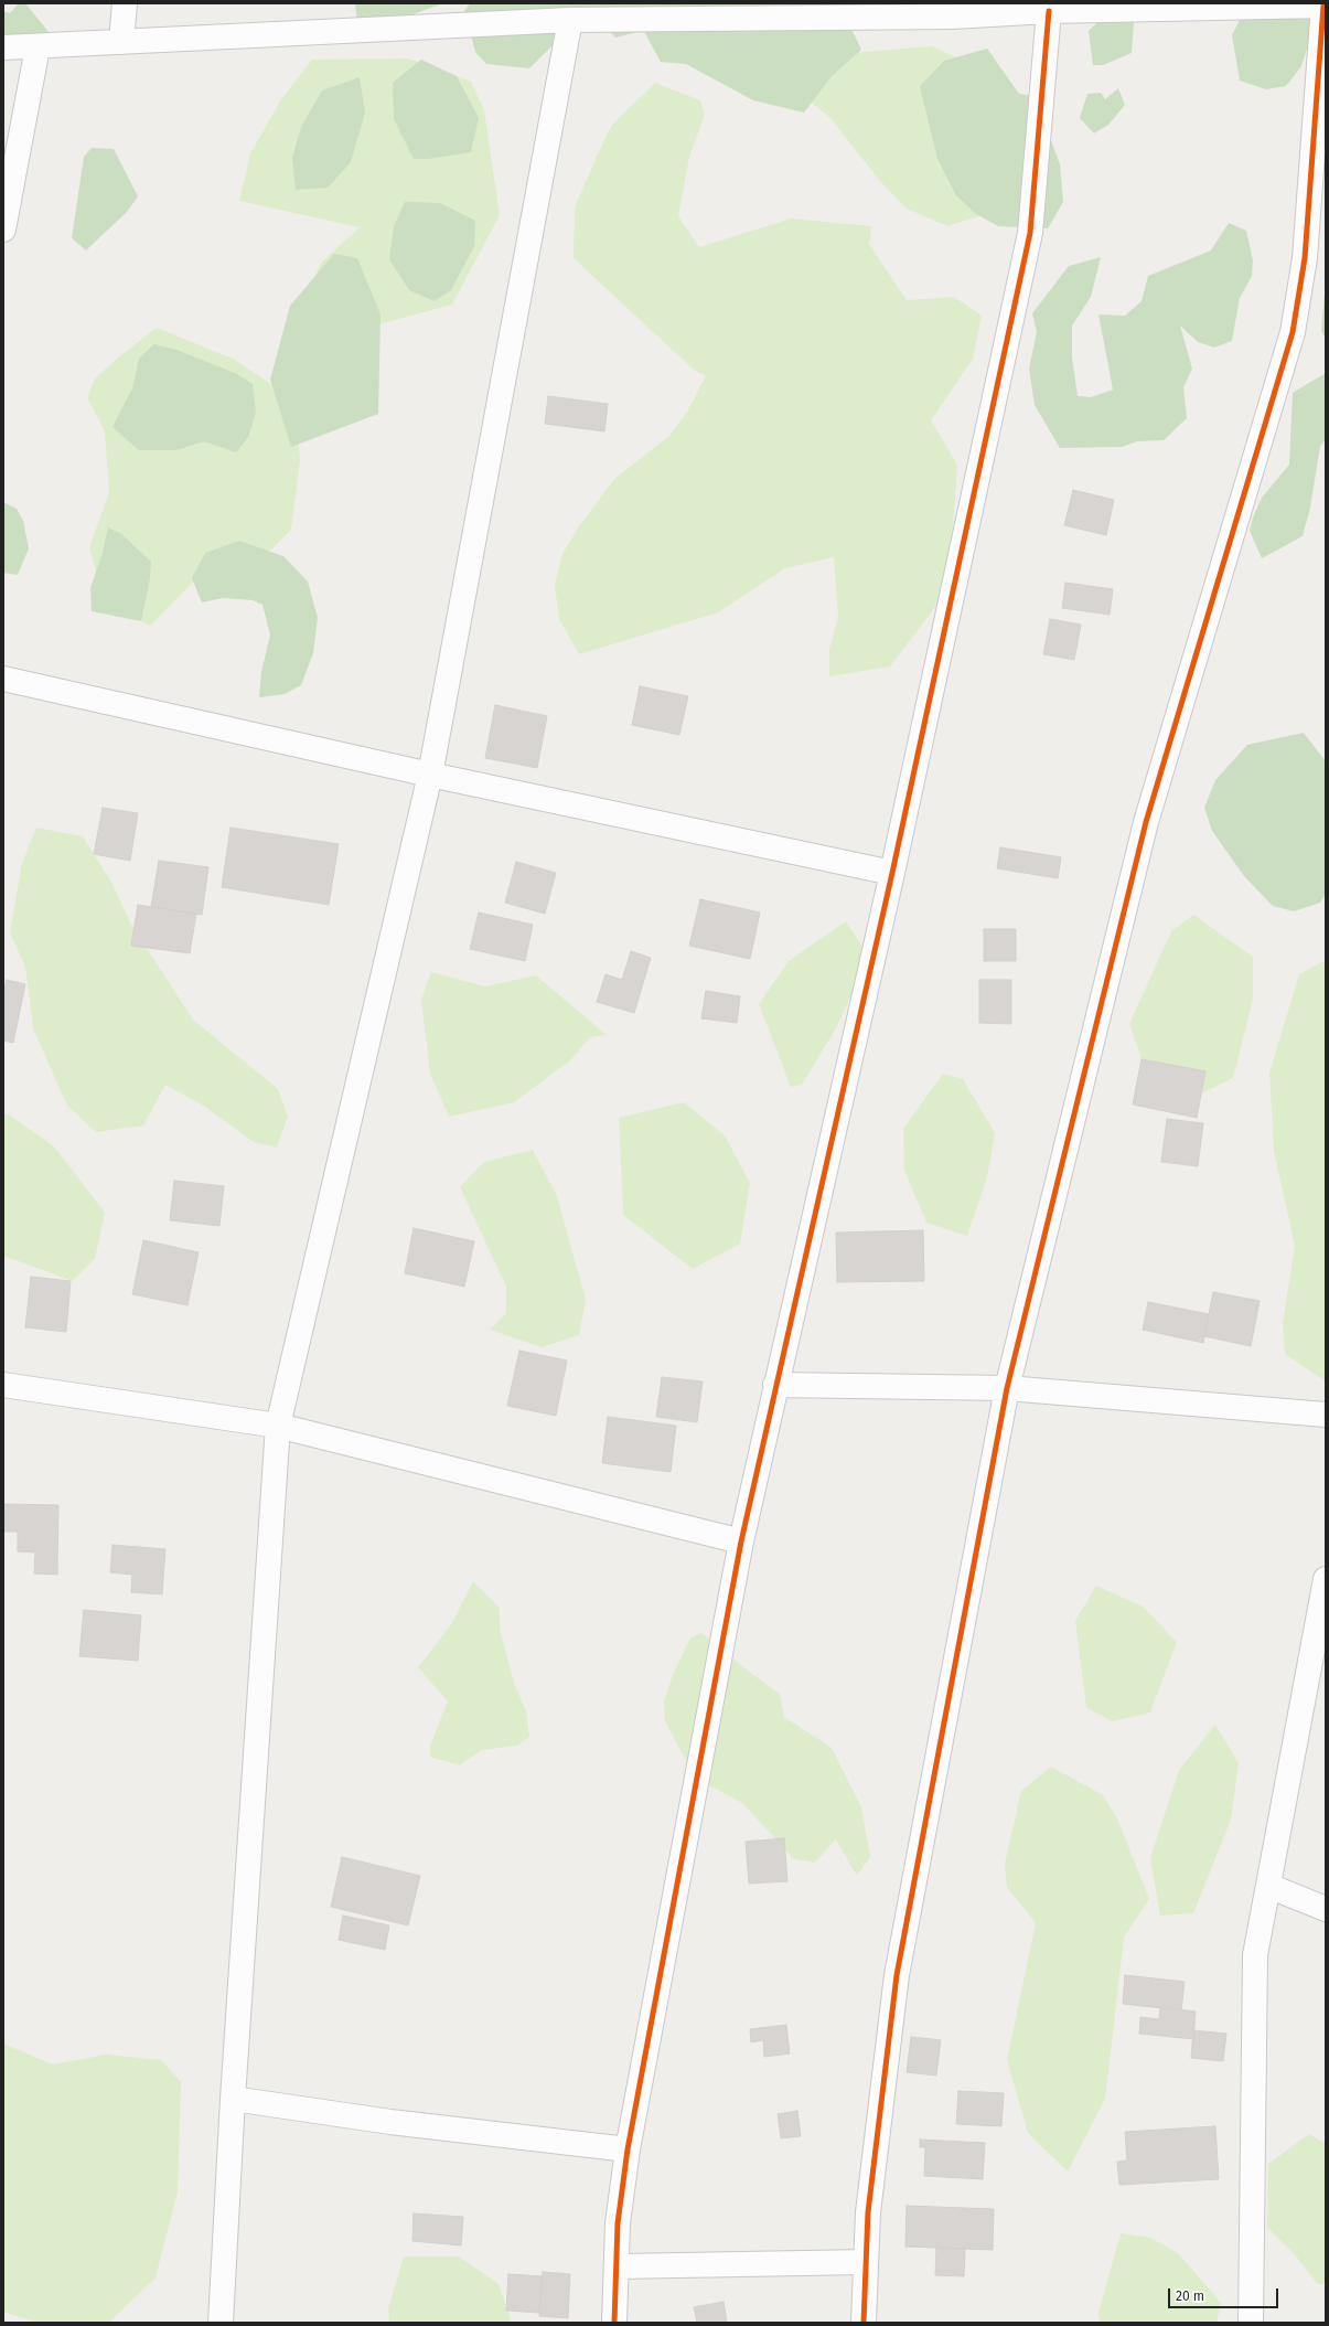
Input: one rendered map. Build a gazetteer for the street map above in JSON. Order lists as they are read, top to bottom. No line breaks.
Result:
{"scale_bar":"20 m"}
